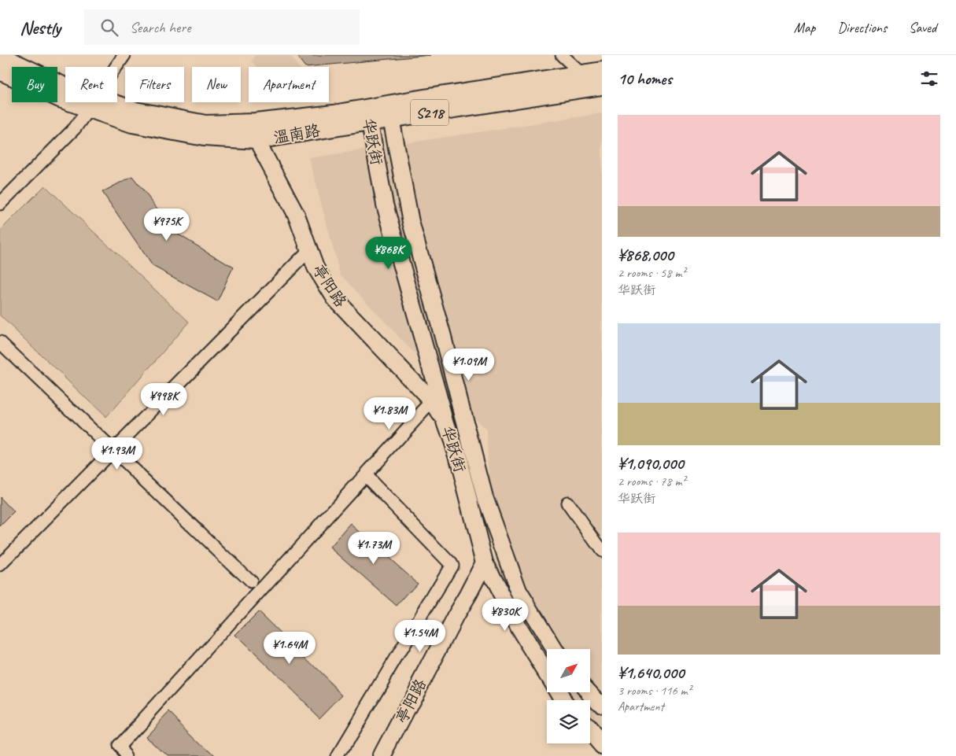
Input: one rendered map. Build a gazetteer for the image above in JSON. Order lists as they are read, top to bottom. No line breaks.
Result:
{"streets":{"main road":["S218","温南路"],"street":["华跃街","亭阳路"]},"crossings":[["温南路","华跃街"],["温南路","亭阳路"],["华跃街","亭阳路"]],"north":"top right","page":{"header":"Nestly","search":"Search here","nav":["Map","Directions","Saved"],"heading":"10 homes","chip":["Buy","Rent","Filters","New","Apartment"],"list":[{"name":"¥868,000","note":"2 rooms · 58 m² · 华跃街"},{"name":"¥1,090,000","note":"2 rooms · 78 m² · 华跃街"},{"name":"¥1,640,000","note":"3 rooms · 116 m² · Apartment"}],"price":["¥975K","¥868K","¥1.09M","¥998K","¥1.83M","¥1.93M","¥1.73M","¥830K","¥1.54M","¥1.64M"]}}
